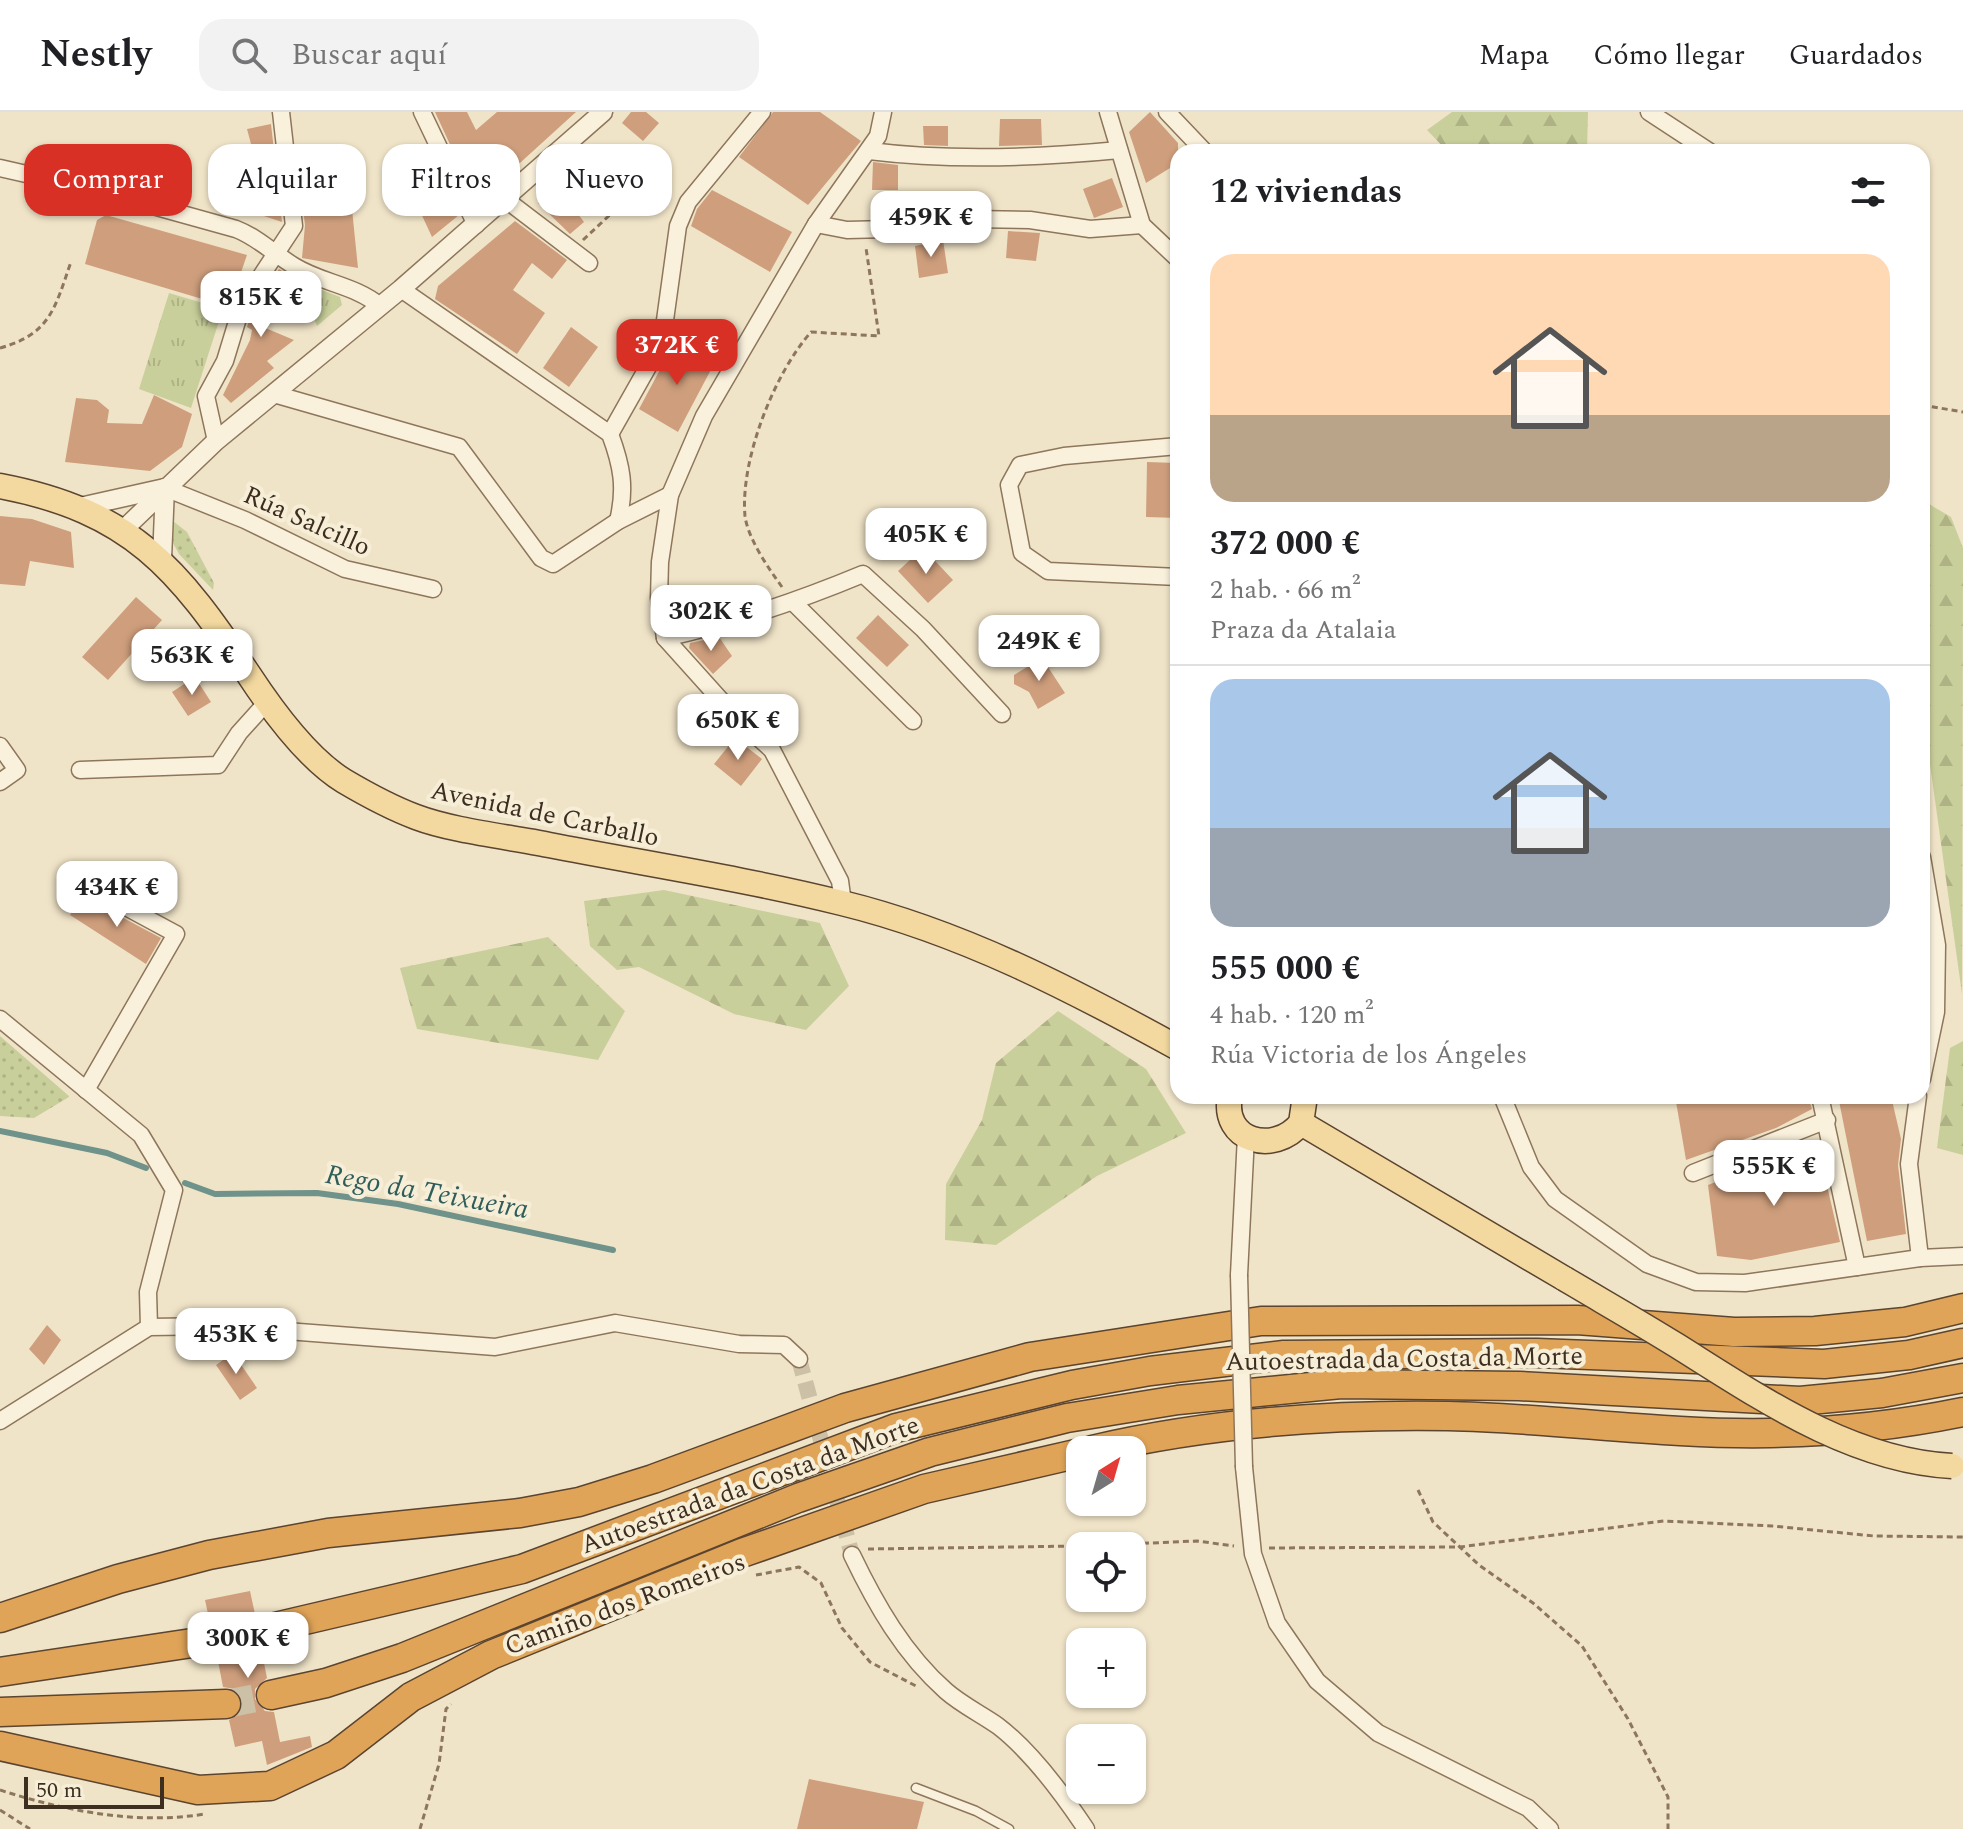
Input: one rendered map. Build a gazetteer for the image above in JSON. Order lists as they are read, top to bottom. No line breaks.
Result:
{"streets":{"highway":["Autoestrada da Costa da Morte"],"main road":["Avenida de Carballo"],"street":["Rúa Salcillo"],"path":["Camiño dos Romeiros"]},"water":["Rego da Teixueira"],"scale_bar":"50 m","north":"top right","page":{"header":"Nestly","search":"Buscar aquí","nav":["Mapa","Cómo llegar","Guardados"],"chip":["Comprar","Alquilar","Filtros","Nuevo"],"heading":"12 viviendas","price":["459K €","815K €","372K €","405K €","302K €","249K €","563K €","650K €","434K €","555K €","453K €","300K €"],"list":[{"name":"372 000 €","note":"2 hab. · 66 m² · Praza da Atalaia"},{"name":"555 000 €","note":"4 hab. · 120 m² · Rúa Victoria de los Ángeles"}],"map_buttons":["+","−"],"scale":"50 m"}}
